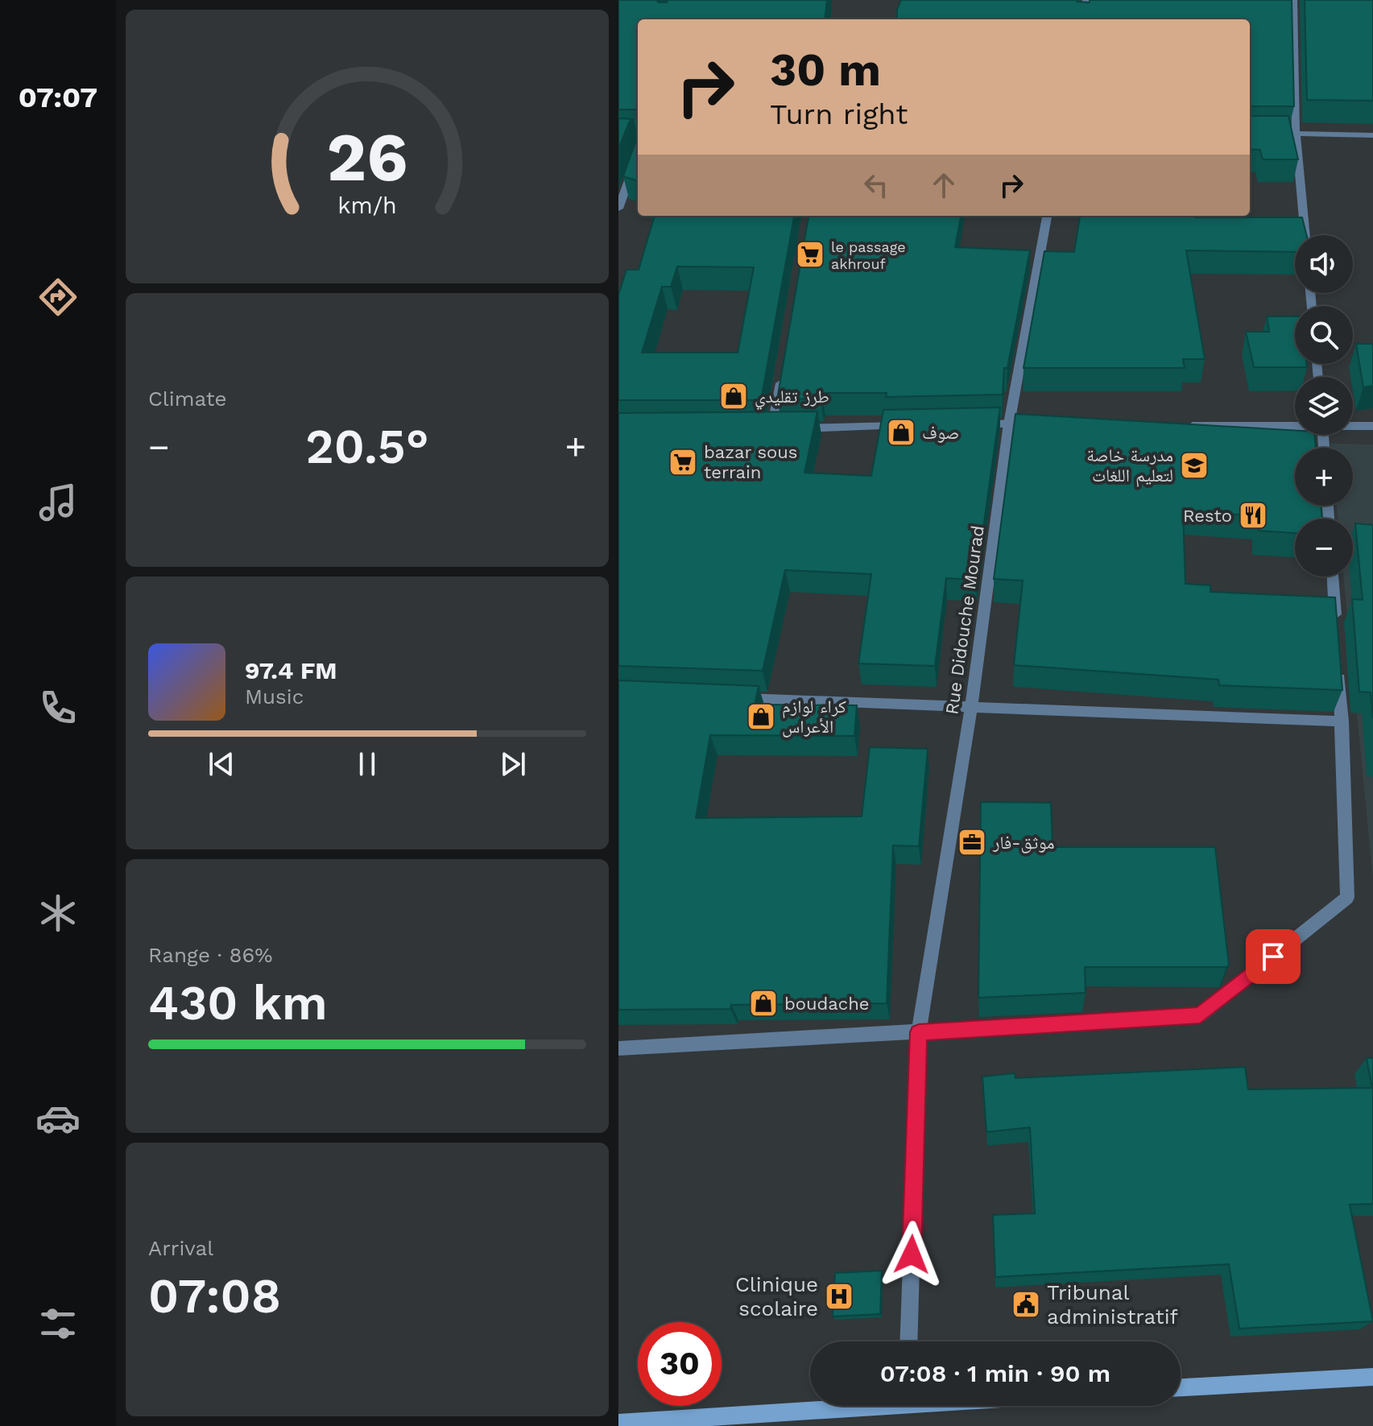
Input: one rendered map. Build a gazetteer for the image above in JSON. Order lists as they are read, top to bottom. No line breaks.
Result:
{"streets":{"street":["Rue Didouche Mourad"]},"places":{"supermarket":["le passage akhrouf","bazar sous terrain"],"shop":["طرز تقليدي","صوف","كراء لوازم الأعراس","boudache"],"school or university":["مدرسة خاصة لتعليم اللغات"],"restaurant":["Resto"],"office":["موثق-فار"],"hospital":["Clinique scolaire"],"public building":["Tribunal administratif"]},"page":{"tabs":"07:07","turn":["30 m","Turn right"],"map_buttons":["+","−"],"tile":["Climate",["Range · 86%","430 km"],["Arrival","07:08"]],"heat":["−","20.5°","+"],"song":["97.4 FM","Music"],"limit":"30","trip":"07:08 · 1 min · 90 m","gauge":["26","km/h"]}}
